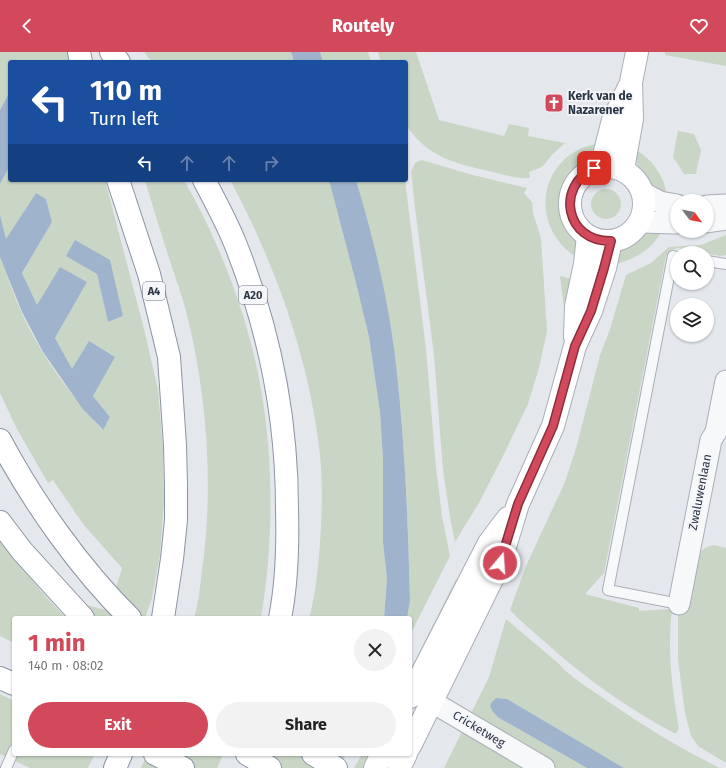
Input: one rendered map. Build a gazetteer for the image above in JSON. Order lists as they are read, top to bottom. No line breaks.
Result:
{"streets":{"main road":["A4","A20"],"street":["Zwaluwenlaan","Cricketweg"]},"places":{"church":["Kerk van de Nazarener"]},"north":"bottom right","page":{"header":"Routely","turn":["110 m","Turn left"],"heading":["1 min","140 m · 08:02"],"buttons":["Exit","Share"]}}
